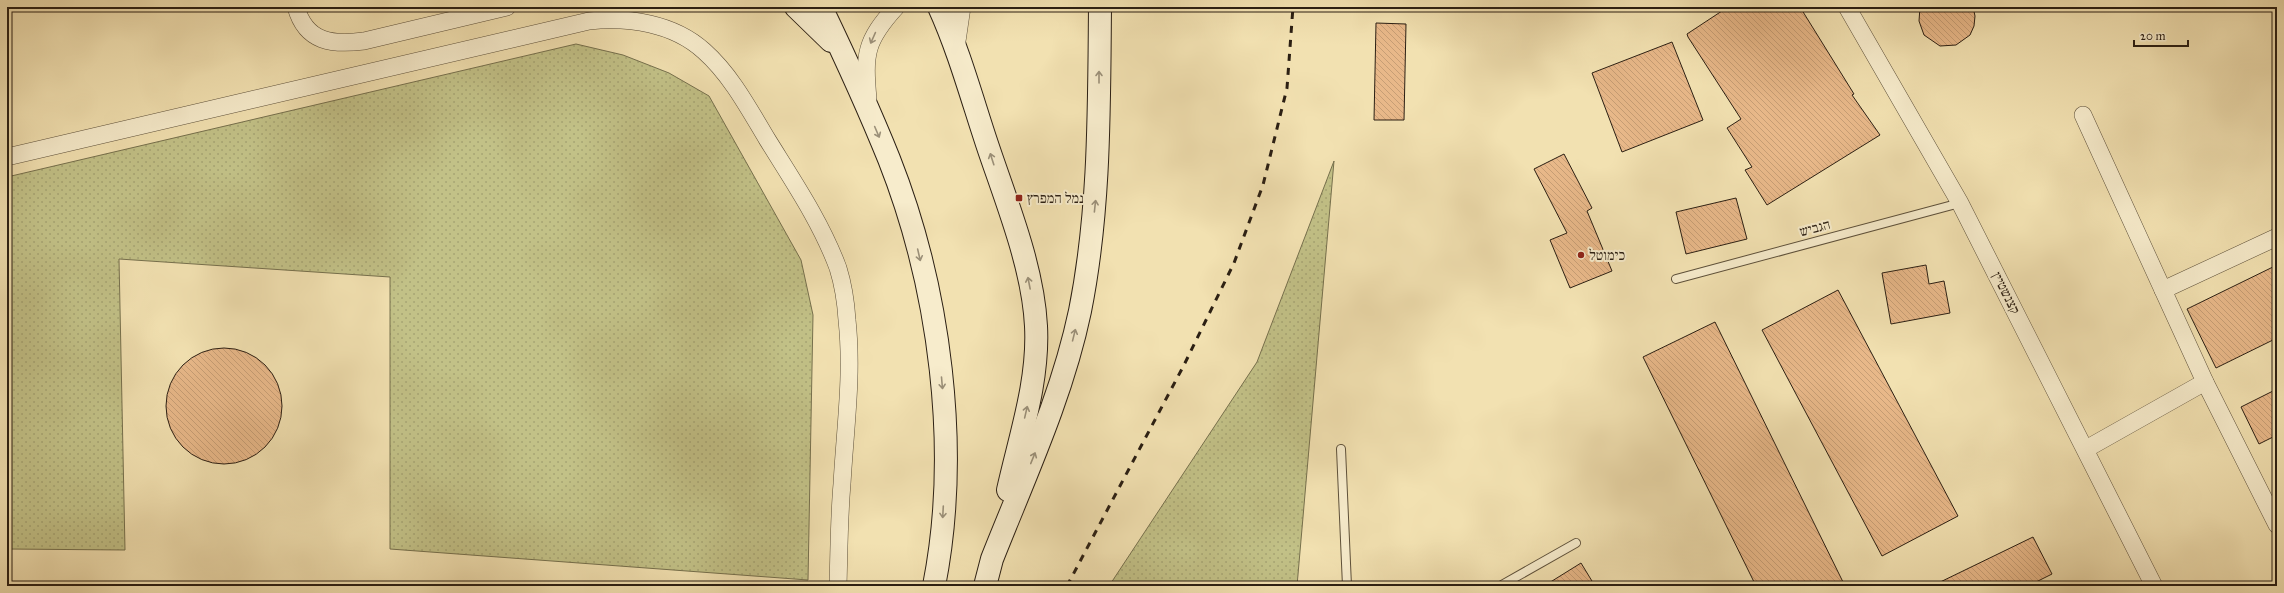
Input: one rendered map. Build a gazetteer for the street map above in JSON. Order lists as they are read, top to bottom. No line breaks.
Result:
{"streets":{"street":["קצנשטיין"],"lane":["הגביש"]},"crossings":[["הגביש","קצנשטיין"]],"places":{"transit":["נמל המפרץ"],"other":["כימוטל"]},"scale_bar":"20 m"}
